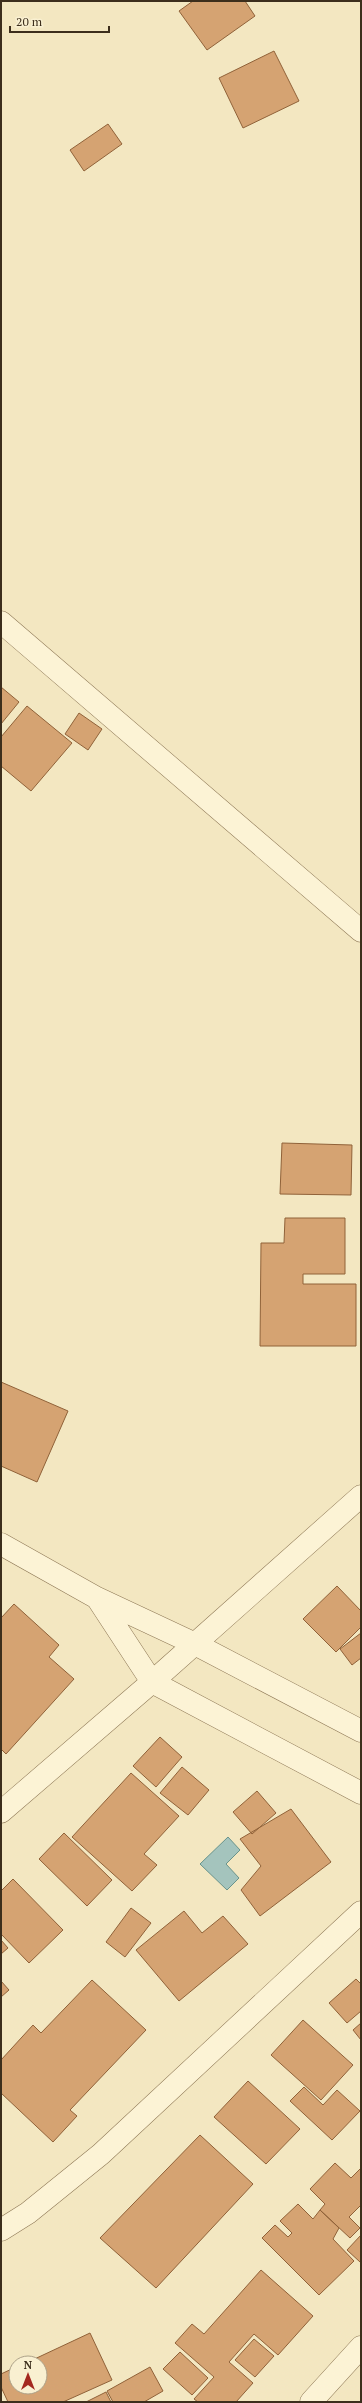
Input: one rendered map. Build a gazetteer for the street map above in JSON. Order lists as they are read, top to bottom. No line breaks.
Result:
{"scale_bar":"20 m","north":"top"}
